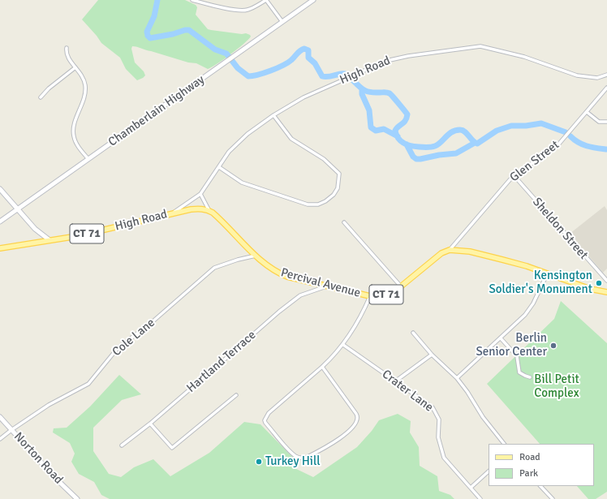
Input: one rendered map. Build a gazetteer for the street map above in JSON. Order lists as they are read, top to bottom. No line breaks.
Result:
{"streets":{"main road":["High Road","Chamberlain Highway","CT 71","Percival Avenue","Norton Road"],"street":["Glen Street","Sheldon Street","Cole Lane","Hartland Terrace","Crater Lane"]},"crossings":[["High Road","CT 71"],["Glen Street","Sheldon Street"],["Glen Street","Percival Avenue"],["CT 71","Percival Avenue"],["Percival Avenue","Cole Lane"],["Percival Avenue","Hartland Terrace"],["Cole Lane","Norton Road"]],"parks":["Bill Petit Complex"],"places":["Kensington Soldier's Monument","Berlin Senior Center","Turkey Hill"],"legend":["Road","Park"]}
